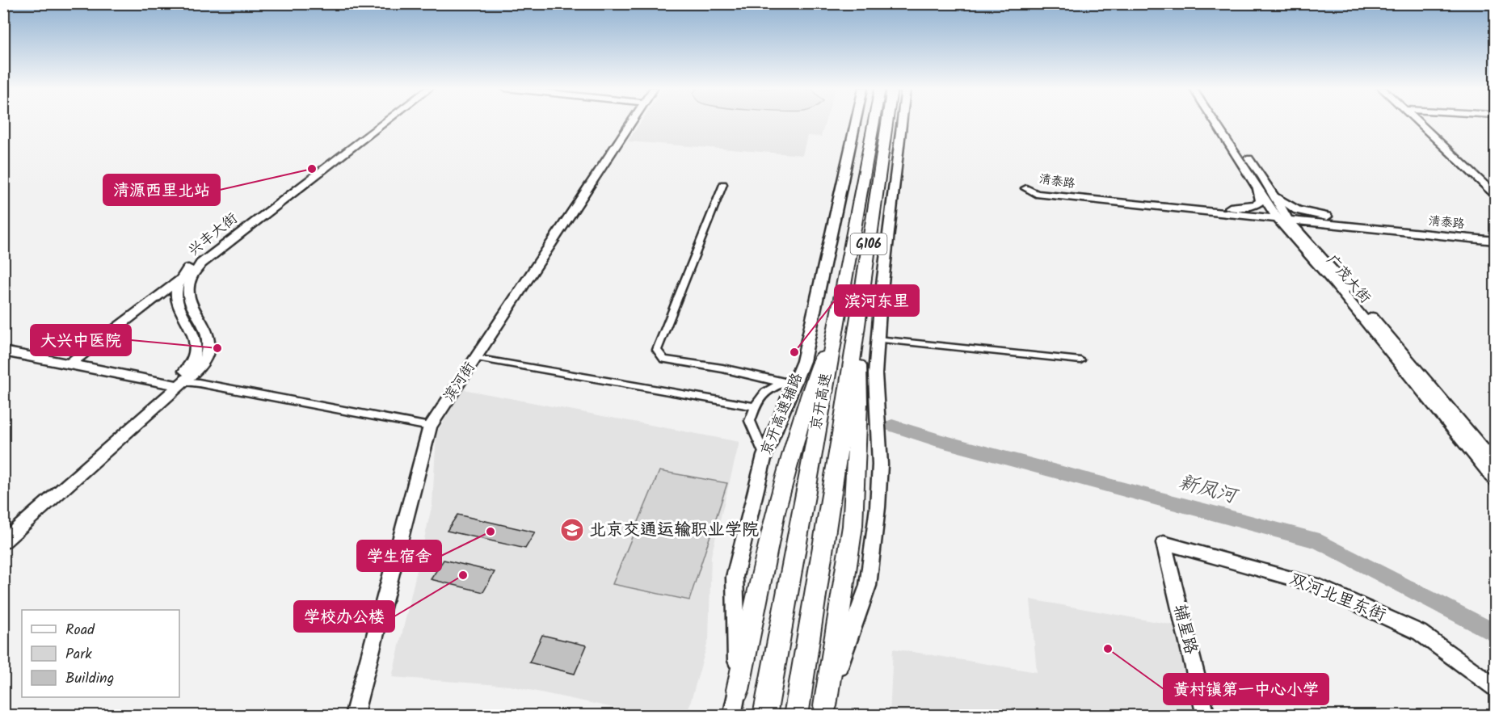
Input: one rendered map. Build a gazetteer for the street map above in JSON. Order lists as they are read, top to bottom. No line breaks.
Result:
{"streets":{"highway":["G106","京开高速"],"main road":["清泰路","兴丰大街","广茂大街","滨河街","京开高速辅路","双河北里东街","辅星路"]},"crossings":[["清泰路","广茂大街"],["G106","京开高速"],["双河北里东街","辅星路"]],"water":["新凤河"],"places":{"other":["清源西里北站","大兴中医院","滨河东里","学生宿舍","学校办公楼","黄村镇第一中心小学"],"school or university":["北京交通运输职业学院"]},"legend":["Road","Park","Building"]}
